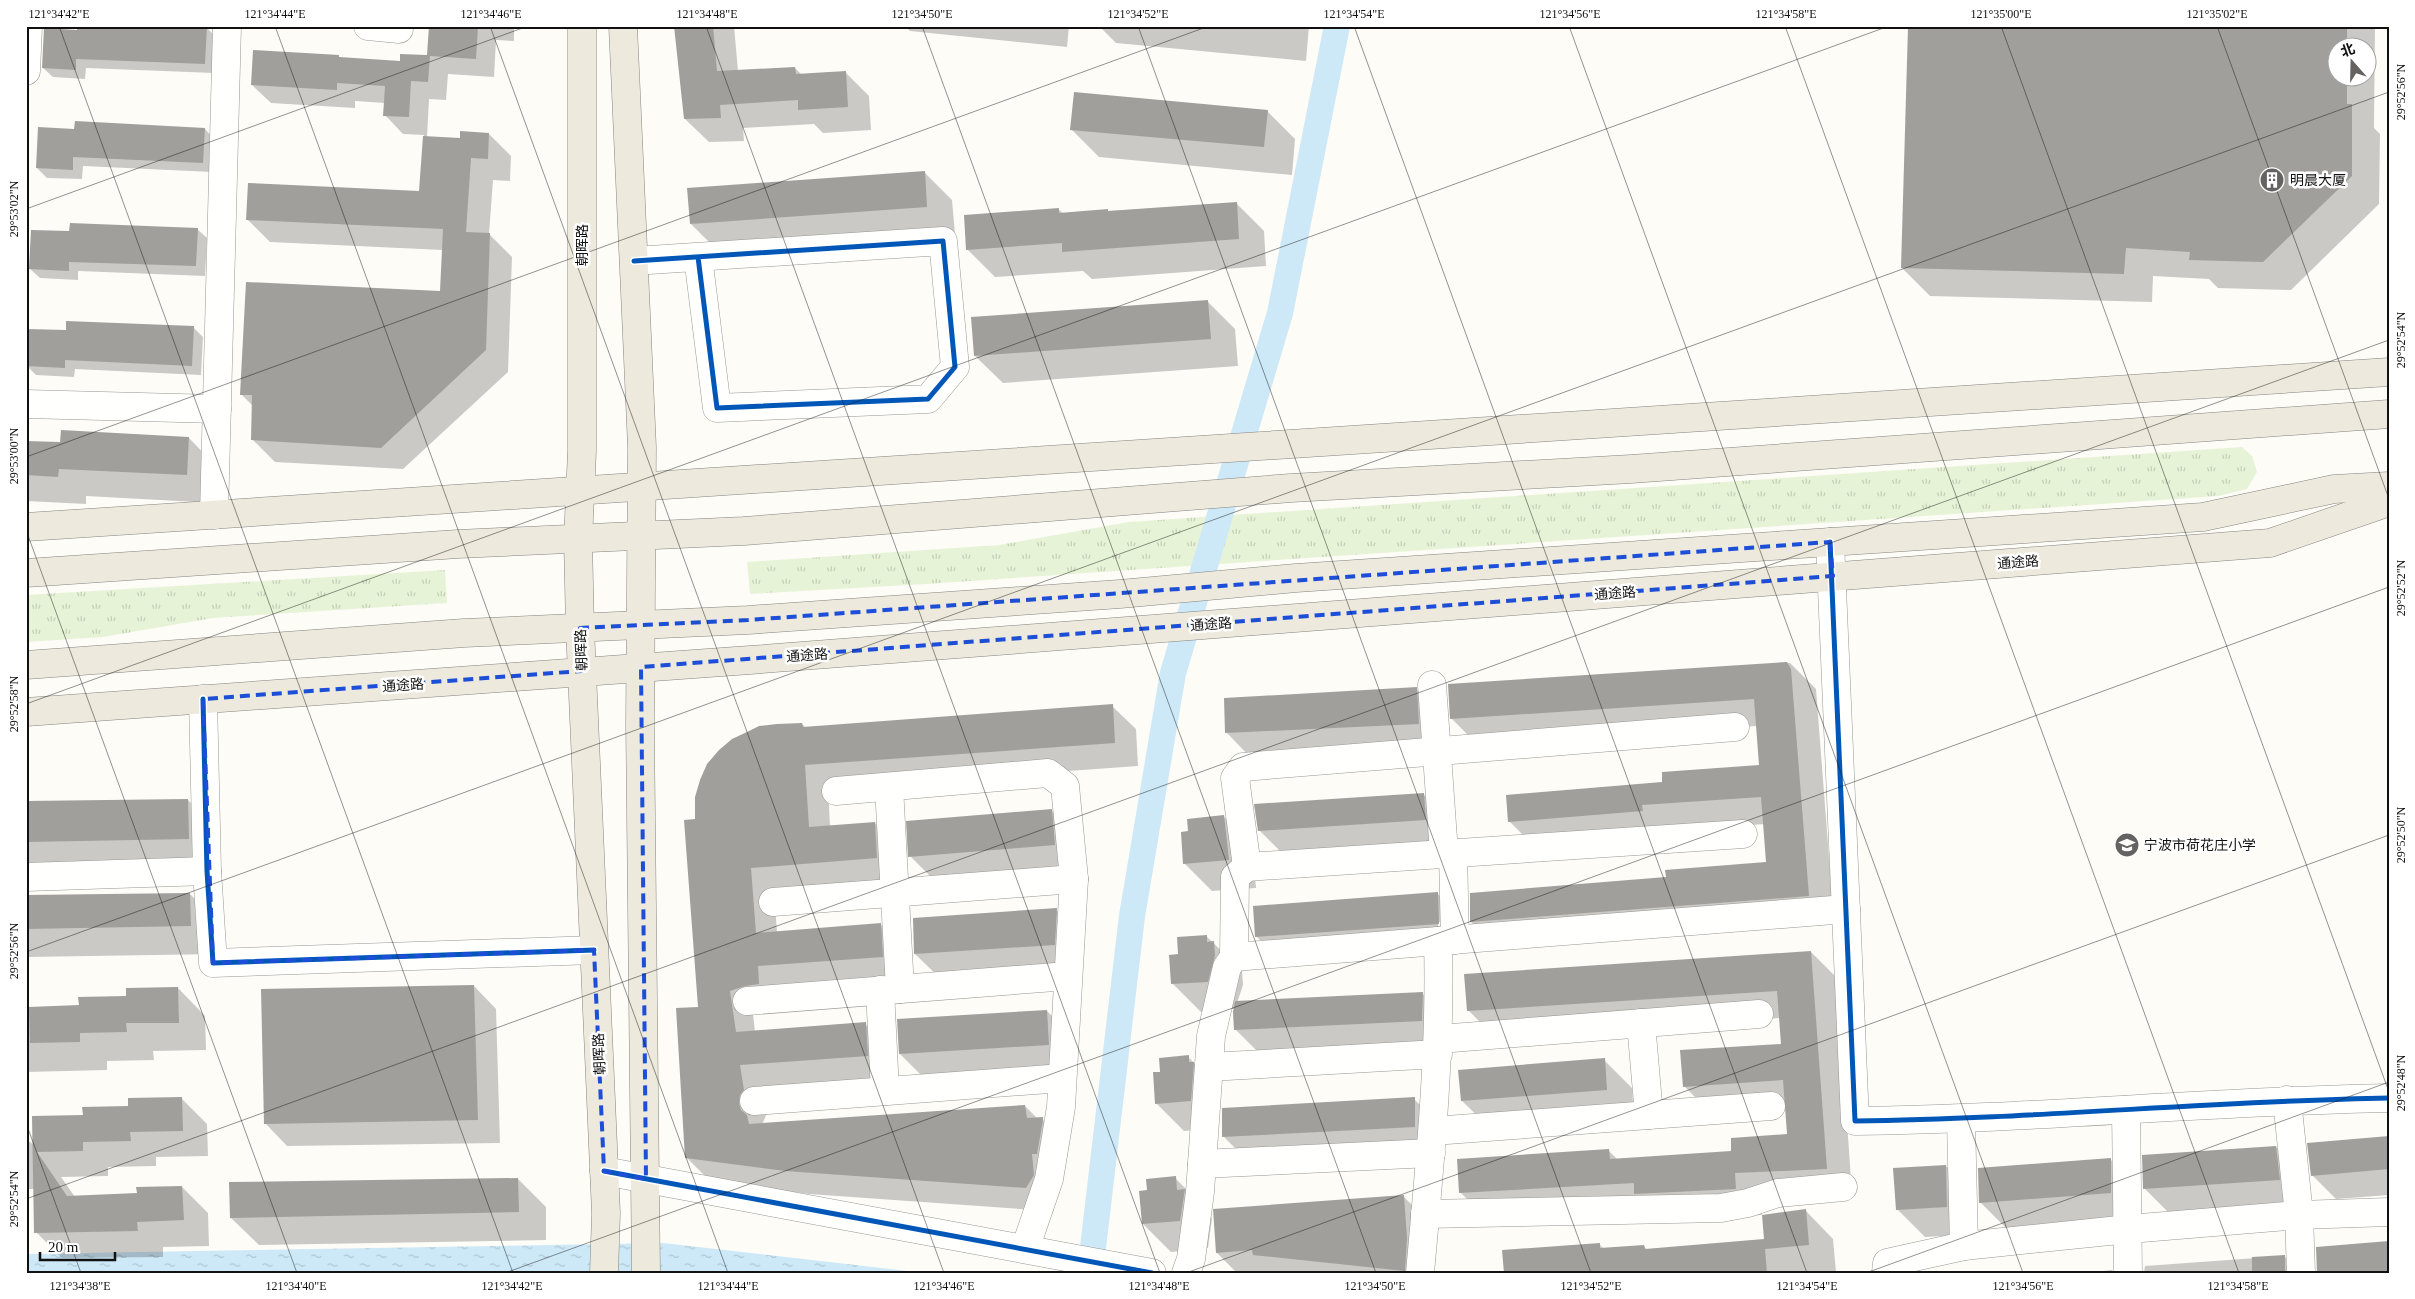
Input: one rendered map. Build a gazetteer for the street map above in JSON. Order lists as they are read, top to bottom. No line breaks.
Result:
{"streets":{"main road":["朝晖路","通途路"]},"crossings":[["朝晖路","通途路"]],"places":{"building":["明晨大厦"],"school or university":["宁波市荷花庄小学"]},"scale_bar":"20 m","north":"top","coordinates":["121°34'42\"E","121°34'44\"E","121°34'46\"E","121°34'48\"E","121°34'50\"E","121°34'52\"E","121°34'54\"E","121°34'56\"E","121°34'58\"E","121°35'00\"E","121°35'02\"E","29°52'56\"N","29°53'02\"N","29°52'54\"N","29°53'00\"N","29°52'52\"N","29°52'58\"N","29°52'50\"N","29°52'48\"N","121°34'38\"E","121°34'40\"E"]}
